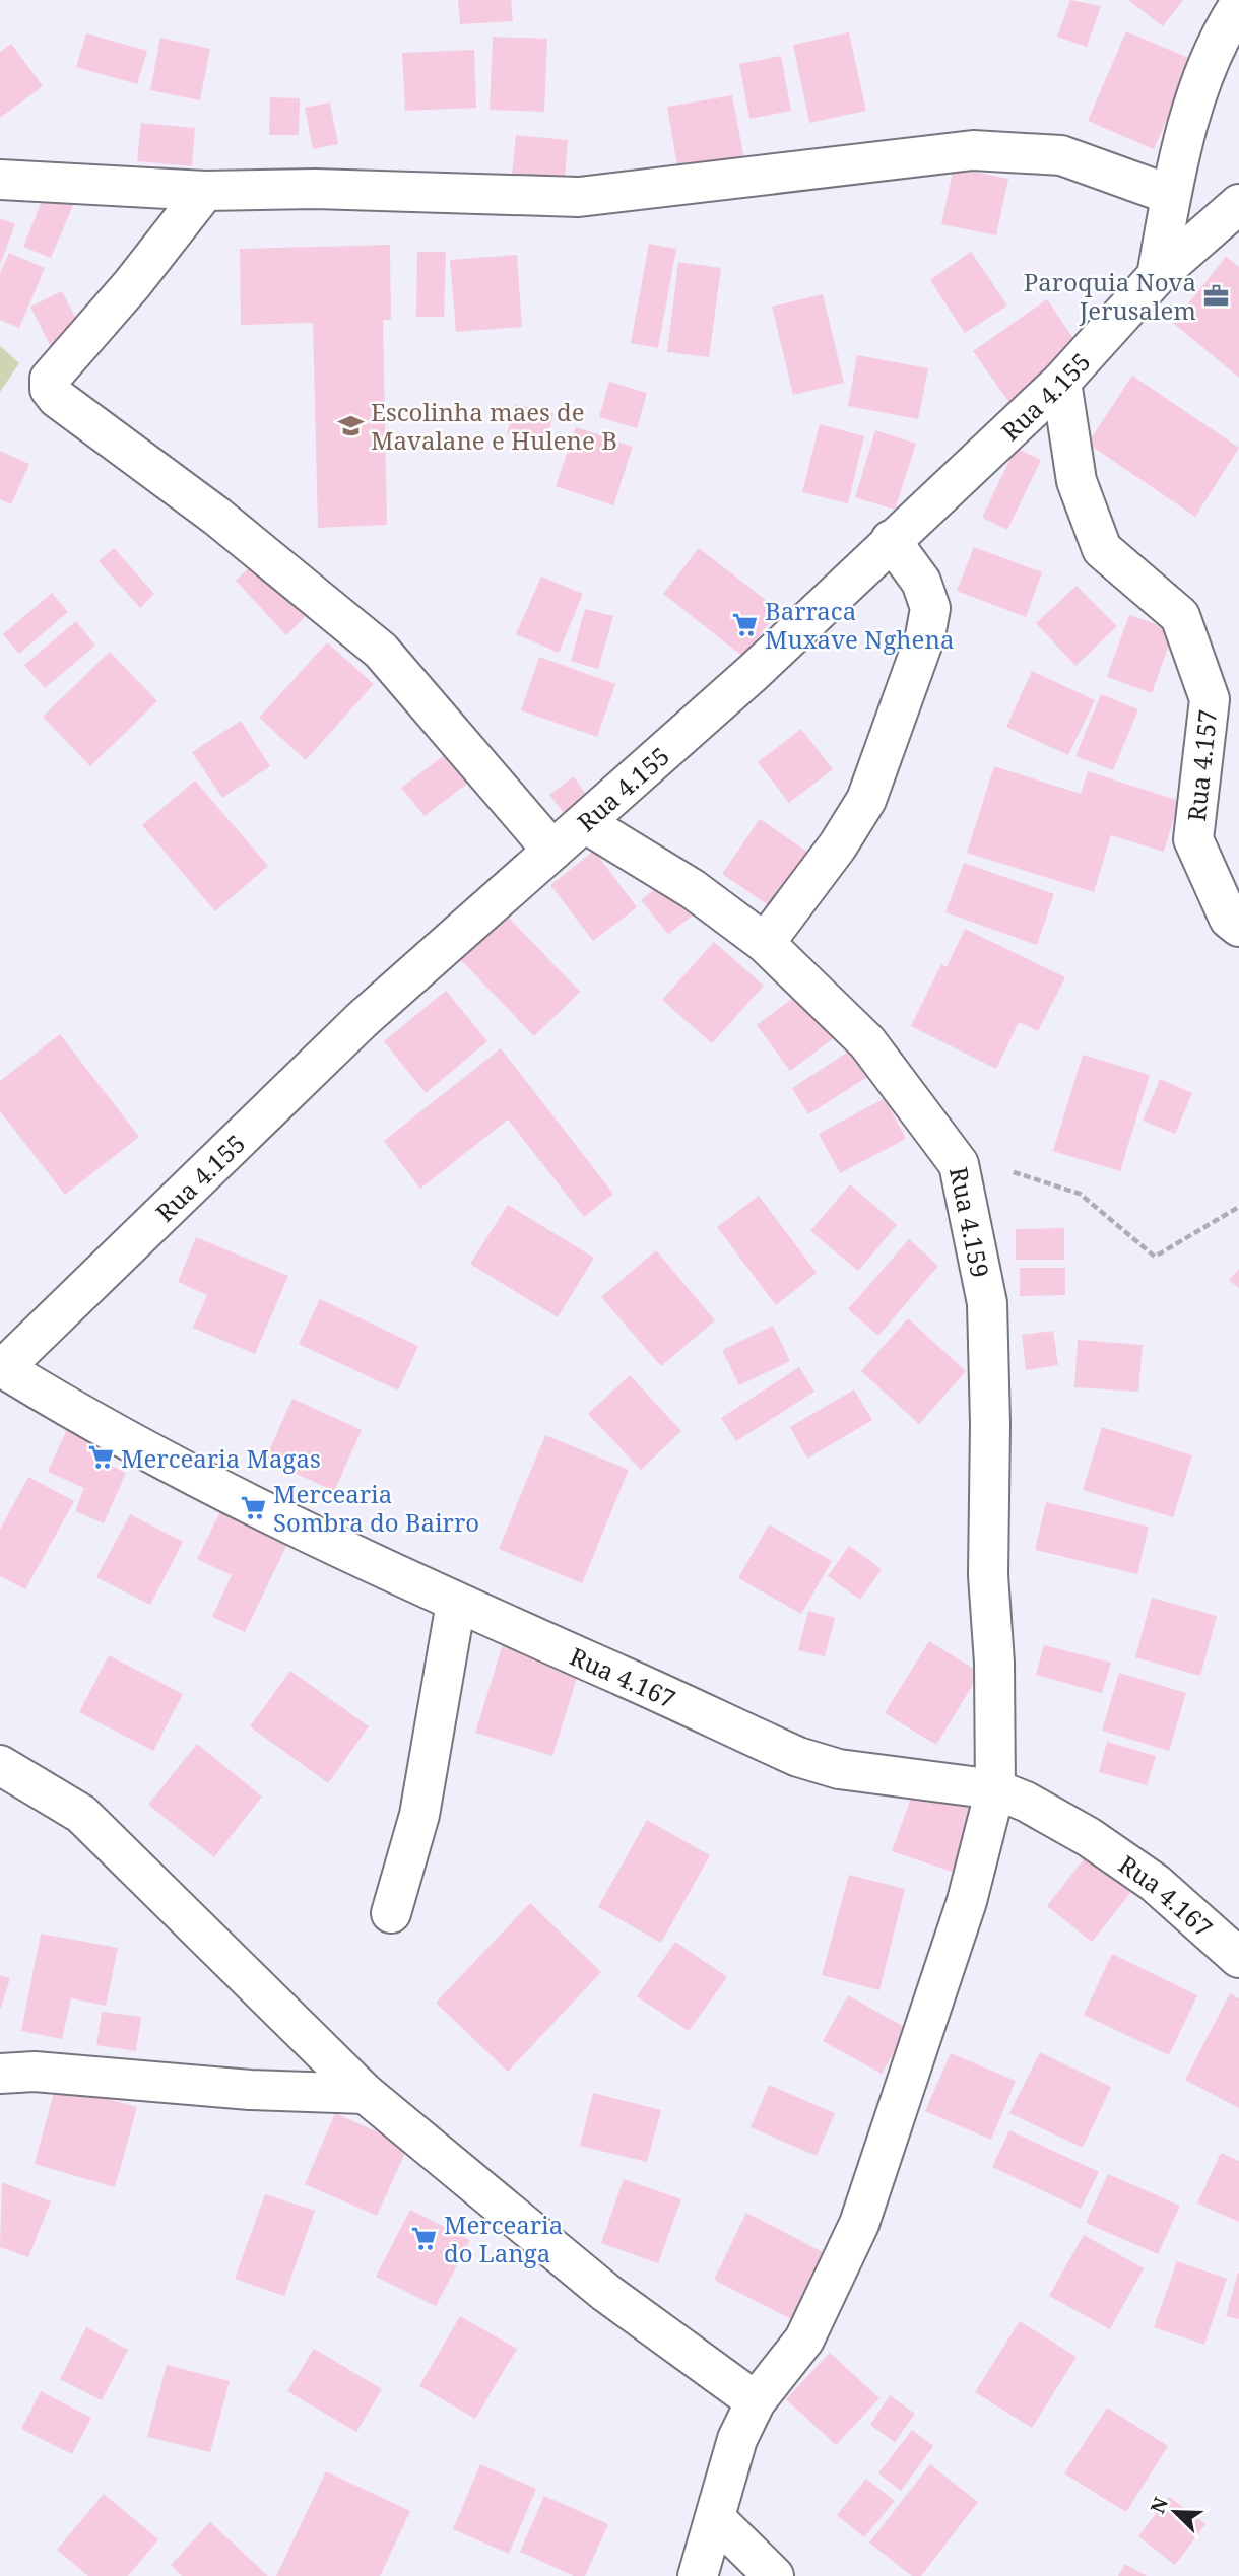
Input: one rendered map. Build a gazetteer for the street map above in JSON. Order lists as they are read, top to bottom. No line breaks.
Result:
{"streets":{"street":["Rua 4.155","Rua 4.157","Rua 4.159","Rua 4.167"]},"crossings":[["Rua 4.155","Rua 4.157"],["Rua 4.155","Rua 4.159"],["Rua 4.155","Rua 4.167"],["Rua 4.159","Rua 4.167"]],"places":{"office":["Paroquia Nova Jerusalem"],"school or university":["Escolinha maes de Mavalane e Hulene B"],"supermarket":["Barraca Muxave Nghena","Mercearia Magas","Mercearia Sombra do Bairro","Mercearia do Langa"]},"north":"top left"}
